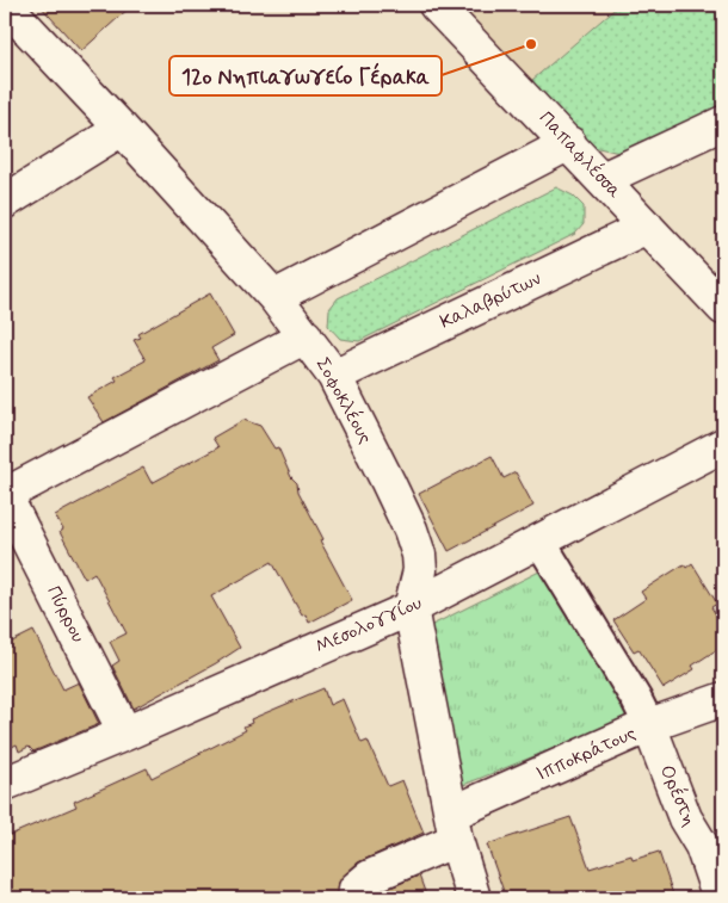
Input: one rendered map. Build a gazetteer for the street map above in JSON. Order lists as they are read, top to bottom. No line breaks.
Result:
{"streets":{"street":["Παπαφλέσσα","Καλαβρύτων","Σοφοκλέους","Πύρρου","Μεσολογγίου","Ιπποκράτους","Ορέστη"]},"crossings":[["Παπαφλέσσα","Καλαβρύτων"],["Καλαβρύτων","Σοφοκλέους"],["Σοφοκλέους","Μεσολογγίου"],["Σοφοκλέους","Ιπποκράτους"],["Πύρρου","Μεσολογγίου"],["Ιπποκράτους","Ορέστη"]],"places":["12ο Νηπιαγωγείο Γέρακα"]}
